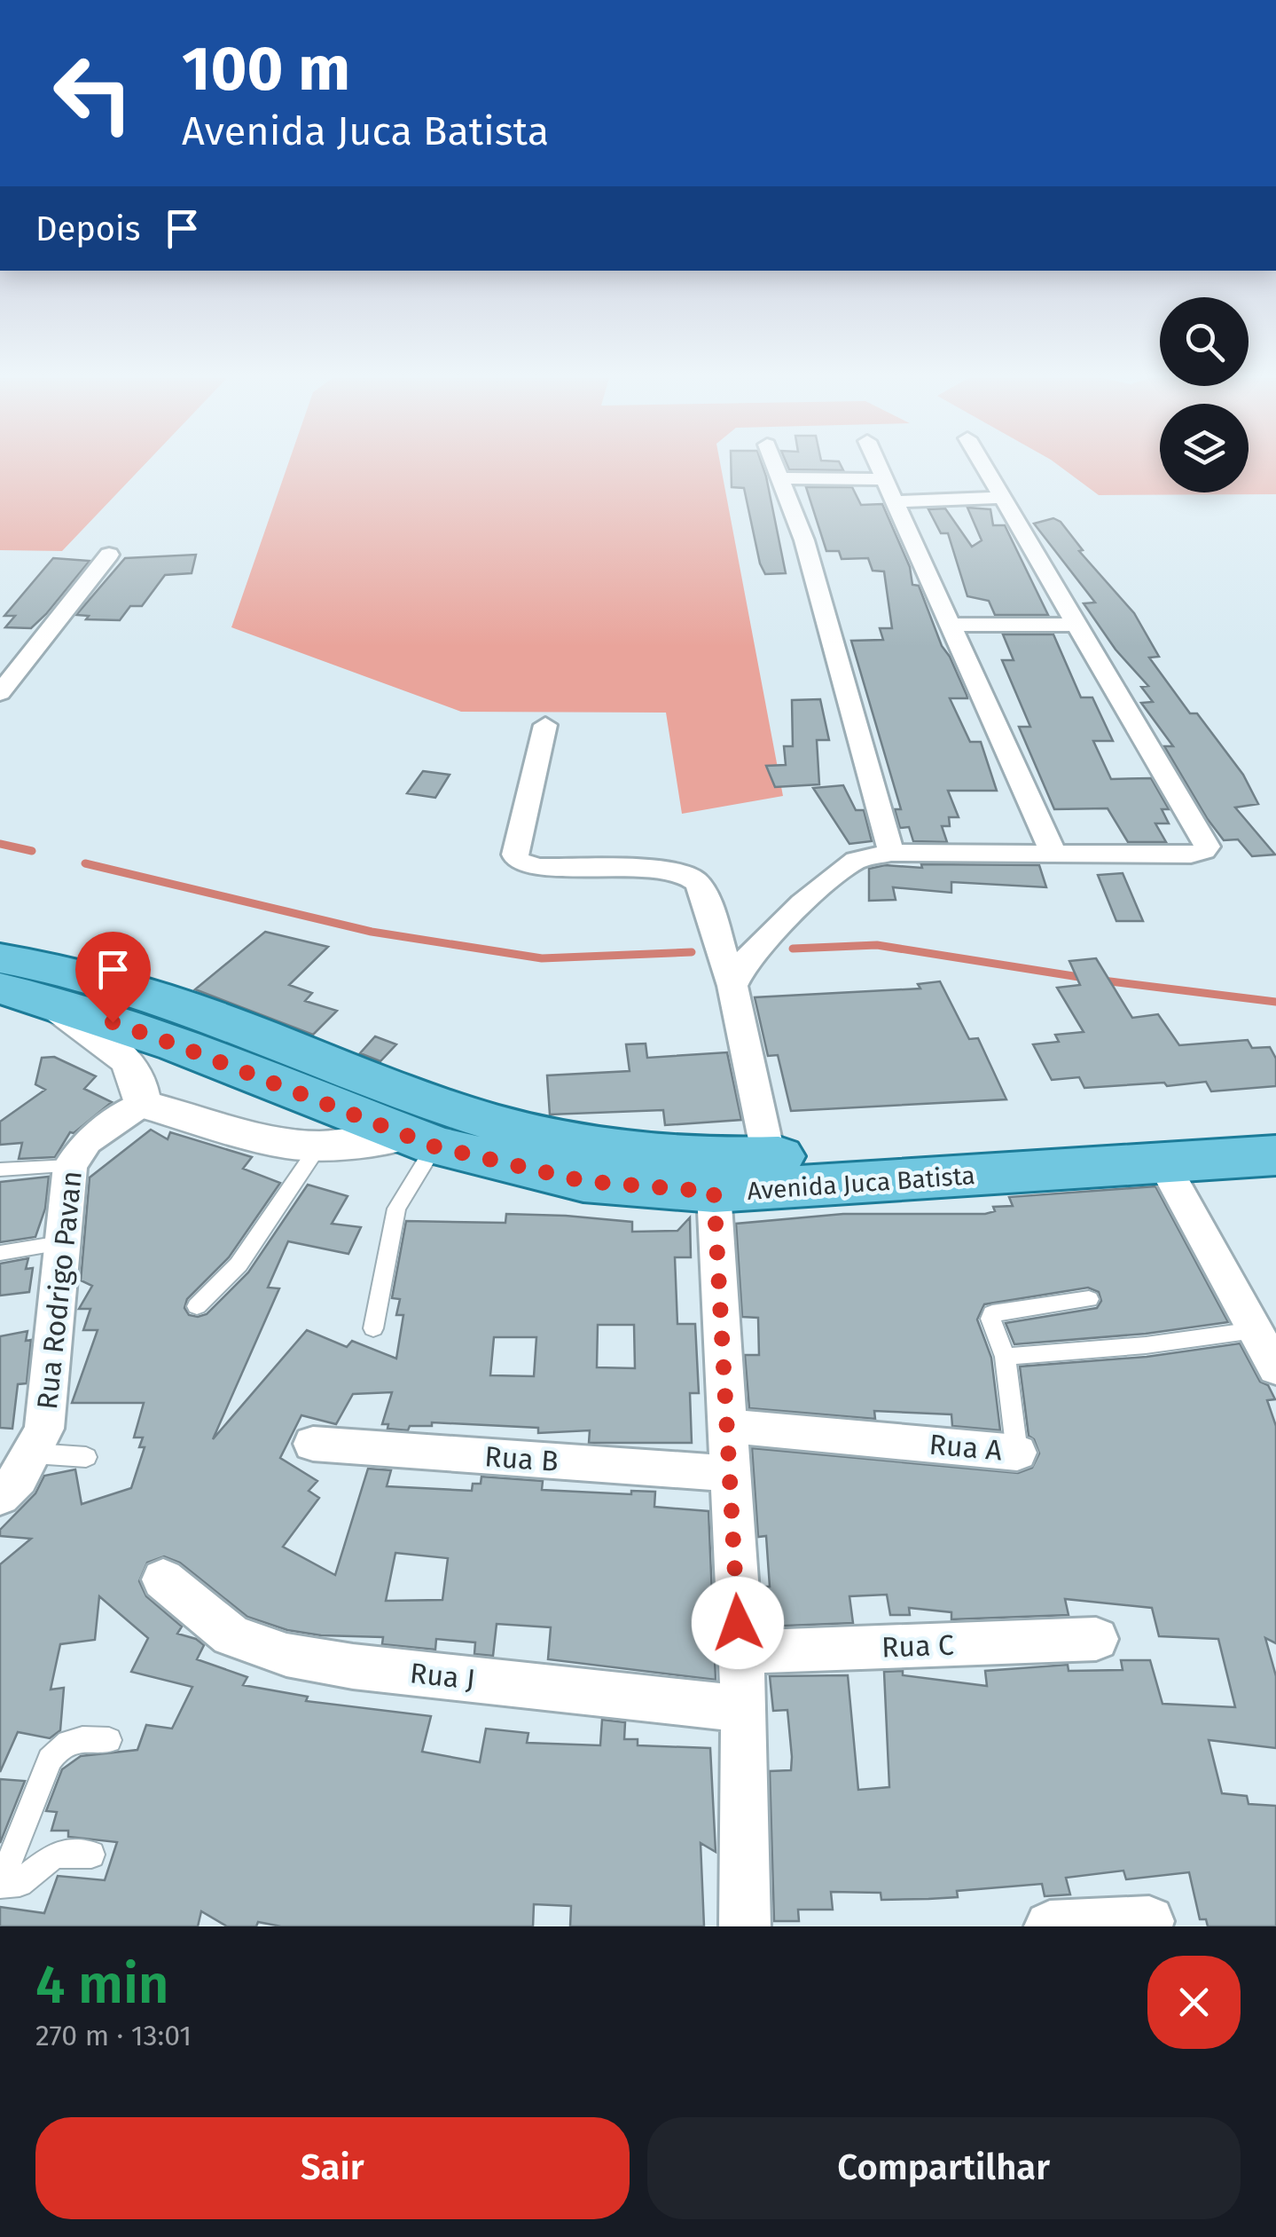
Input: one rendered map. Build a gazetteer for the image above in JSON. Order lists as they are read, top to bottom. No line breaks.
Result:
{"streets":{"main road":["Avenida Juca Batista"],"street":["Rua Rodrigo Pavan","Rua A","Rua B","Rua C","Rua J"]},"page":{"turn":["100 m","Avenida Juca Batista"],"then":"Depois","heading":["4 min","270 m · 13:01"],"buttons":["Sair","Compartilhar"]}}
